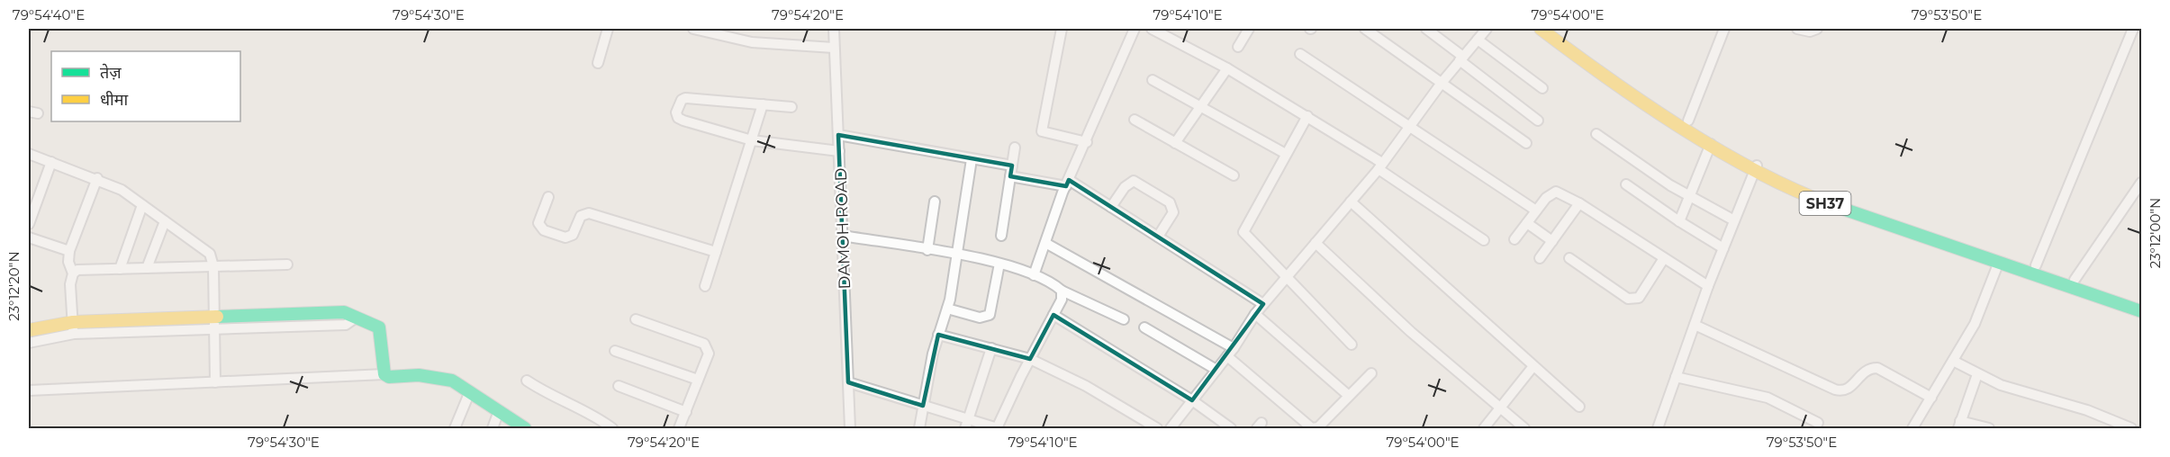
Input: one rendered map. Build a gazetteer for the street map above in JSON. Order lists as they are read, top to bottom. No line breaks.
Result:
{"streets":{"main road":["SH37"],"street":["DAMOH ROAD"]},"legend":["तेज़","धीमा"],"coordinates":["79°54'40\"E","79°54'30\"E","79°54'20\"E","79°54'10\"E","79°54'00\"E","79°53'50\"E","23°12'00\"N","23°12'20\"N"]}
